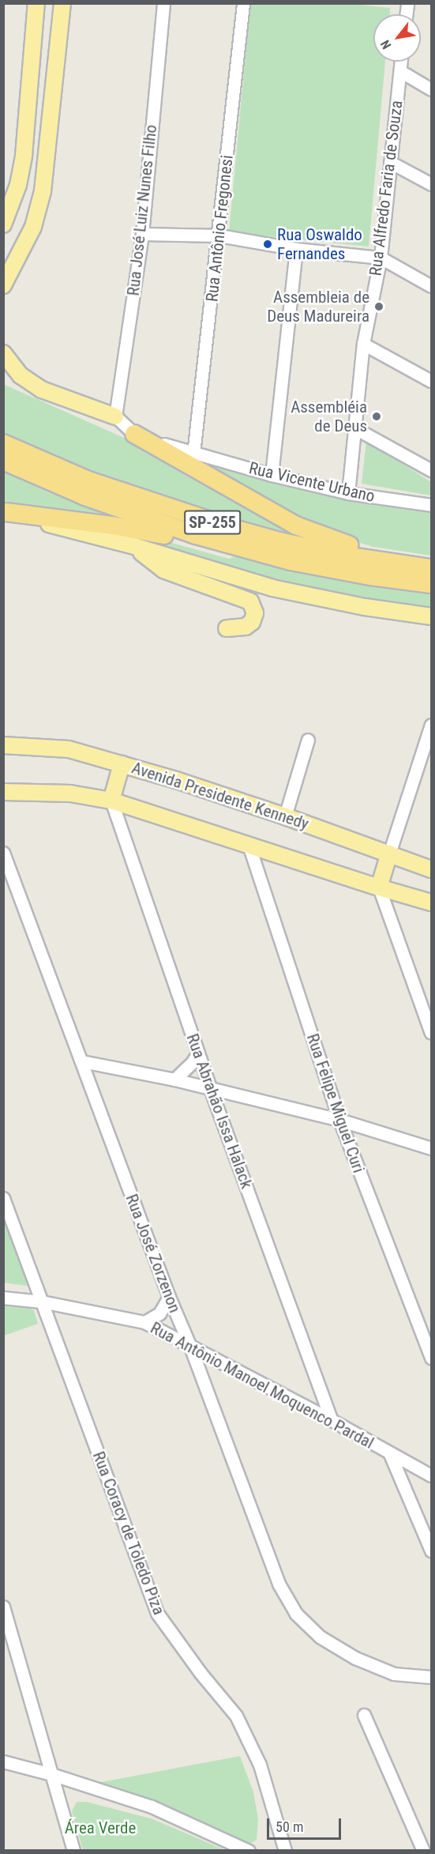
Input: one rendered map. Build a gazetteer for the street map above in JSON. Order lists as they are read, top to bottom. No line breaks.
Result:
{"streets":{"highway":["SP-255"],"main road":["Avenida Presidente Kennedy"],"street":["Rua Alfredo Faria de Souza","Rua José Luiz Nunes Filho","Rua Antônio Fregonesi","Rua Vicente Urbano","Rua Felipe Miguel Curi","Rua Abrahão Issa Halack","Rua José Zorzenon","Rua Antônio Manoel Moquenco Pardal","Rua Coracy de Toledo Piza"]},"crossings":[["Rua Alfredo Faria de Souza","Rua Vicente Urbano"],["Rua Antônio Fregonesi","Rua Vicente Urbano"],["Rua Abrahão Issa Halack","Rua Antônio Manoel Moquenco Pardal"],["Rua José Zorzenon","Rua Antônio Manoel Moquenco Pardal"],["Rua Antônio Manoel Moquenco Pardal","Rua Coracy de Toledo Piza"]],"parks":["Área Verde"],"places":["Rua Oswaldo Fernandes","Assembleia de Deus Madureira","Assembléia de Deus"],"scale_bar":"50 m","north":"bottom left"}
